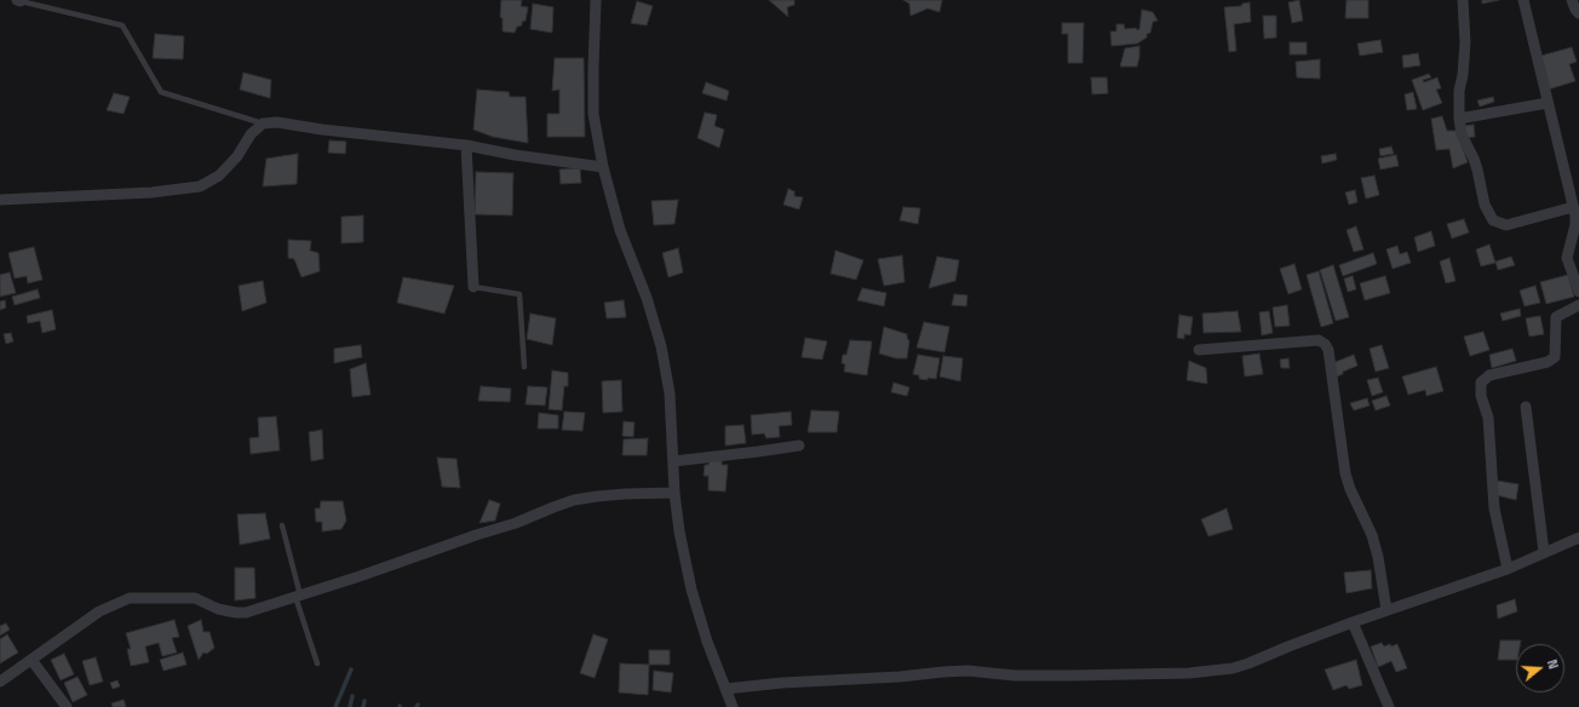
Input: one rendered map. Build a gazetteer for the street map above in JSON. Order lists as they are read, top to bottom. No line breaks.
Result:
{"north":"right"}
